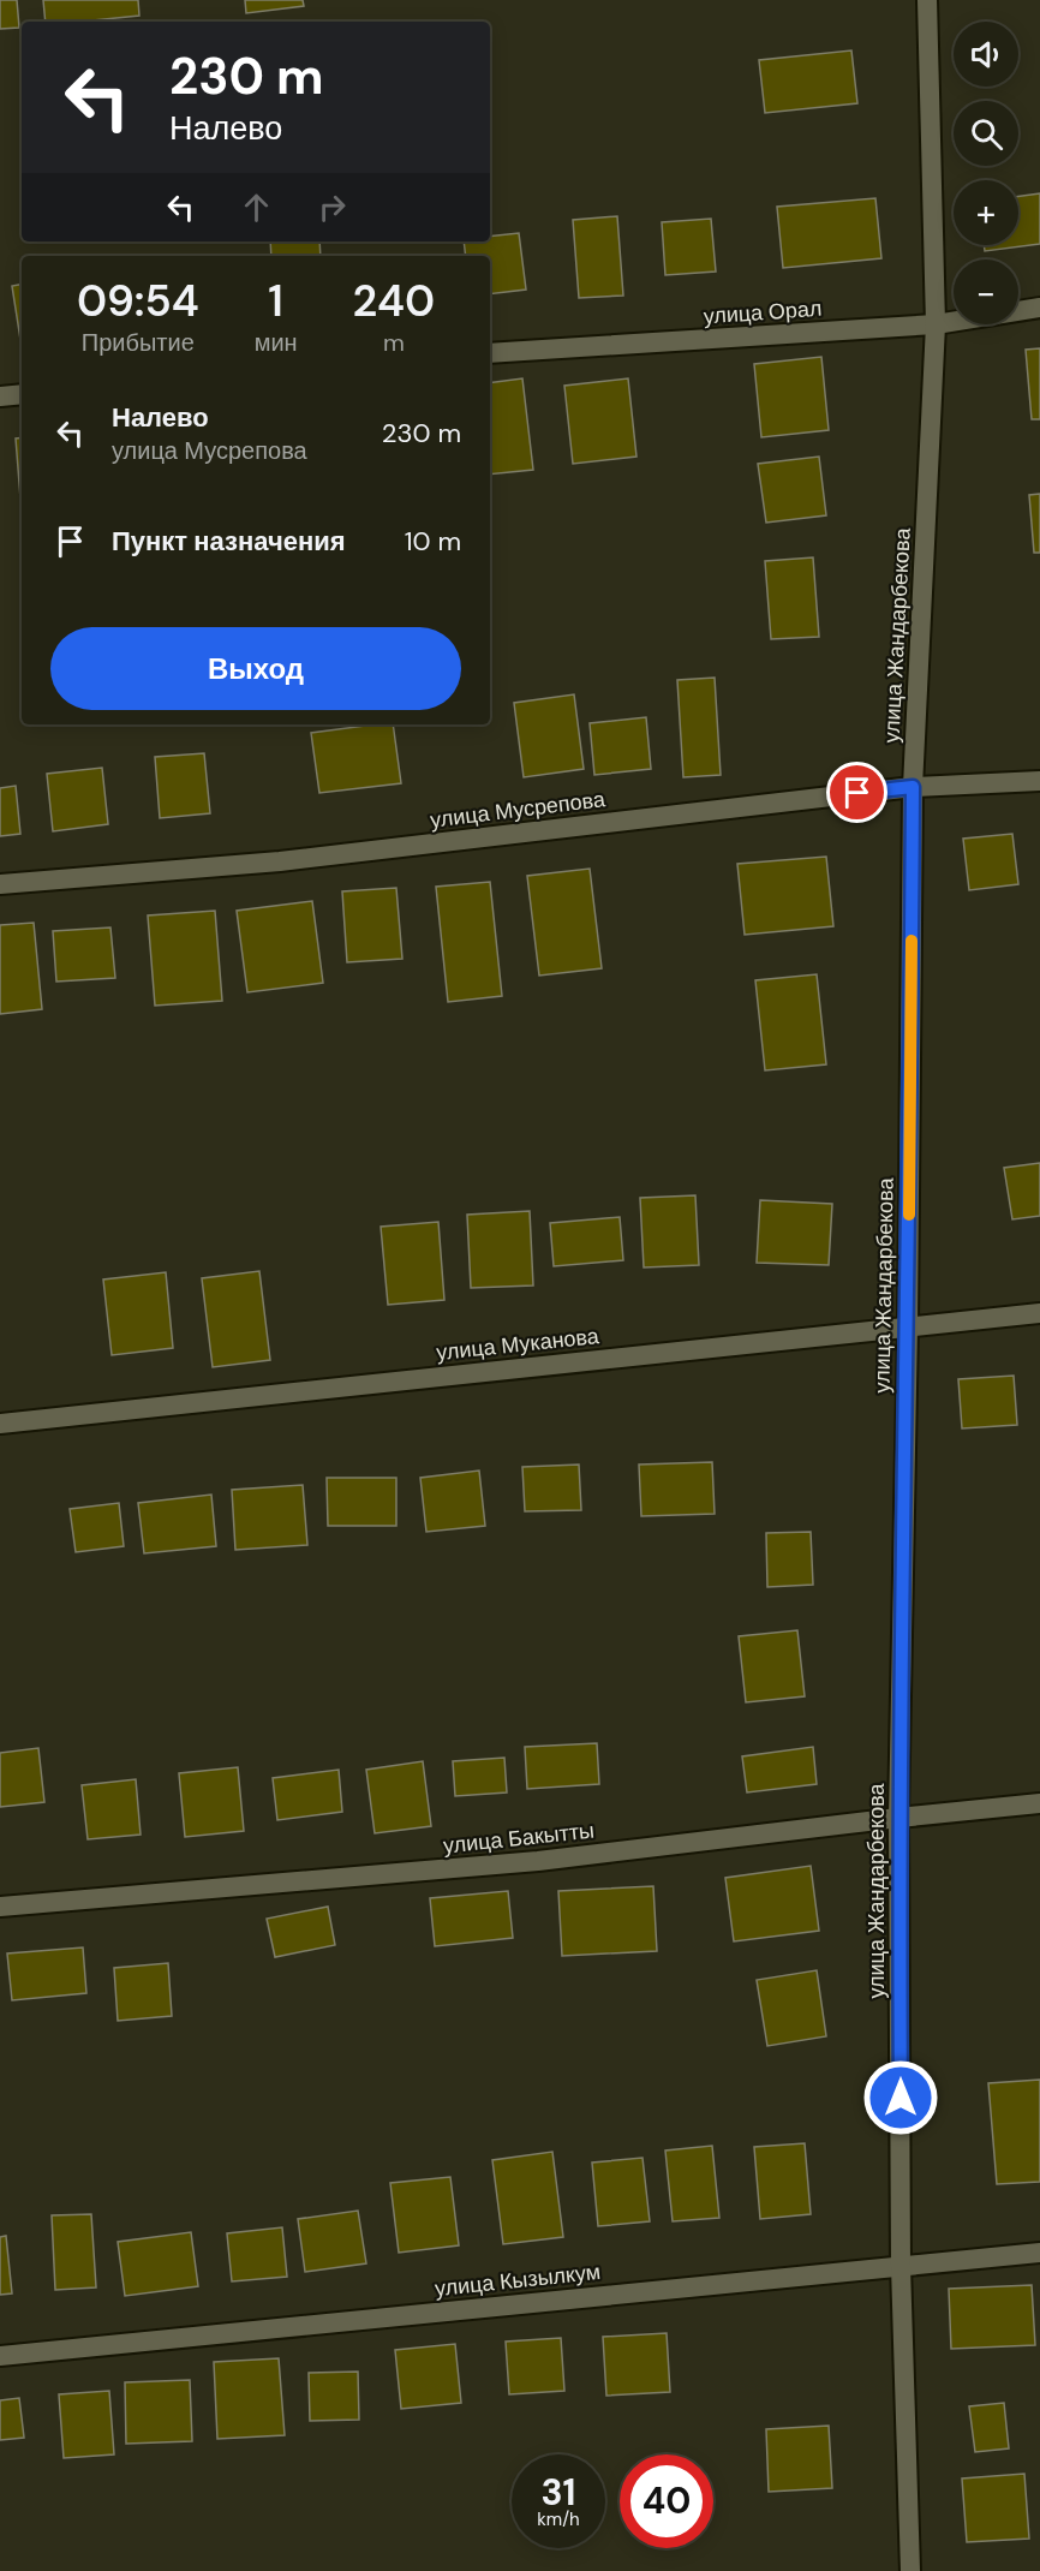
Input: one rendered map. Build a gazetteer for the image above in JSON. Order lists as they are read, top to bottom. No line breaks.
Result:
{"streets":{"street":["улица Орал","улица Жандарбекова","улица Мусрепова","улица Муканова","улица Бакытты","улица Кызылкум"]},"crossings":[["улица Орал","улица Жандарбекова"],["улица Жандарбекова","улица Мусрепова"],["улица Жандарбекова","улица Муканова"],["улица Жандарбекова","улица Бакытты"],["улица Жандарбекова","улица Кызылкум"]],"page":{"map_buttons":["+","−"],"turn":["230 m","Налево"],"eta":["09:54","Прибытие","1","мин","240","m"],"list":[{"name":"Налево","note":"улица Мусрепова","value":"230 m"},{"name":"Пункт назначения","value":"10 m"}],"buttons":"Выход","speed":"31 km/h","limit":"40"}}
